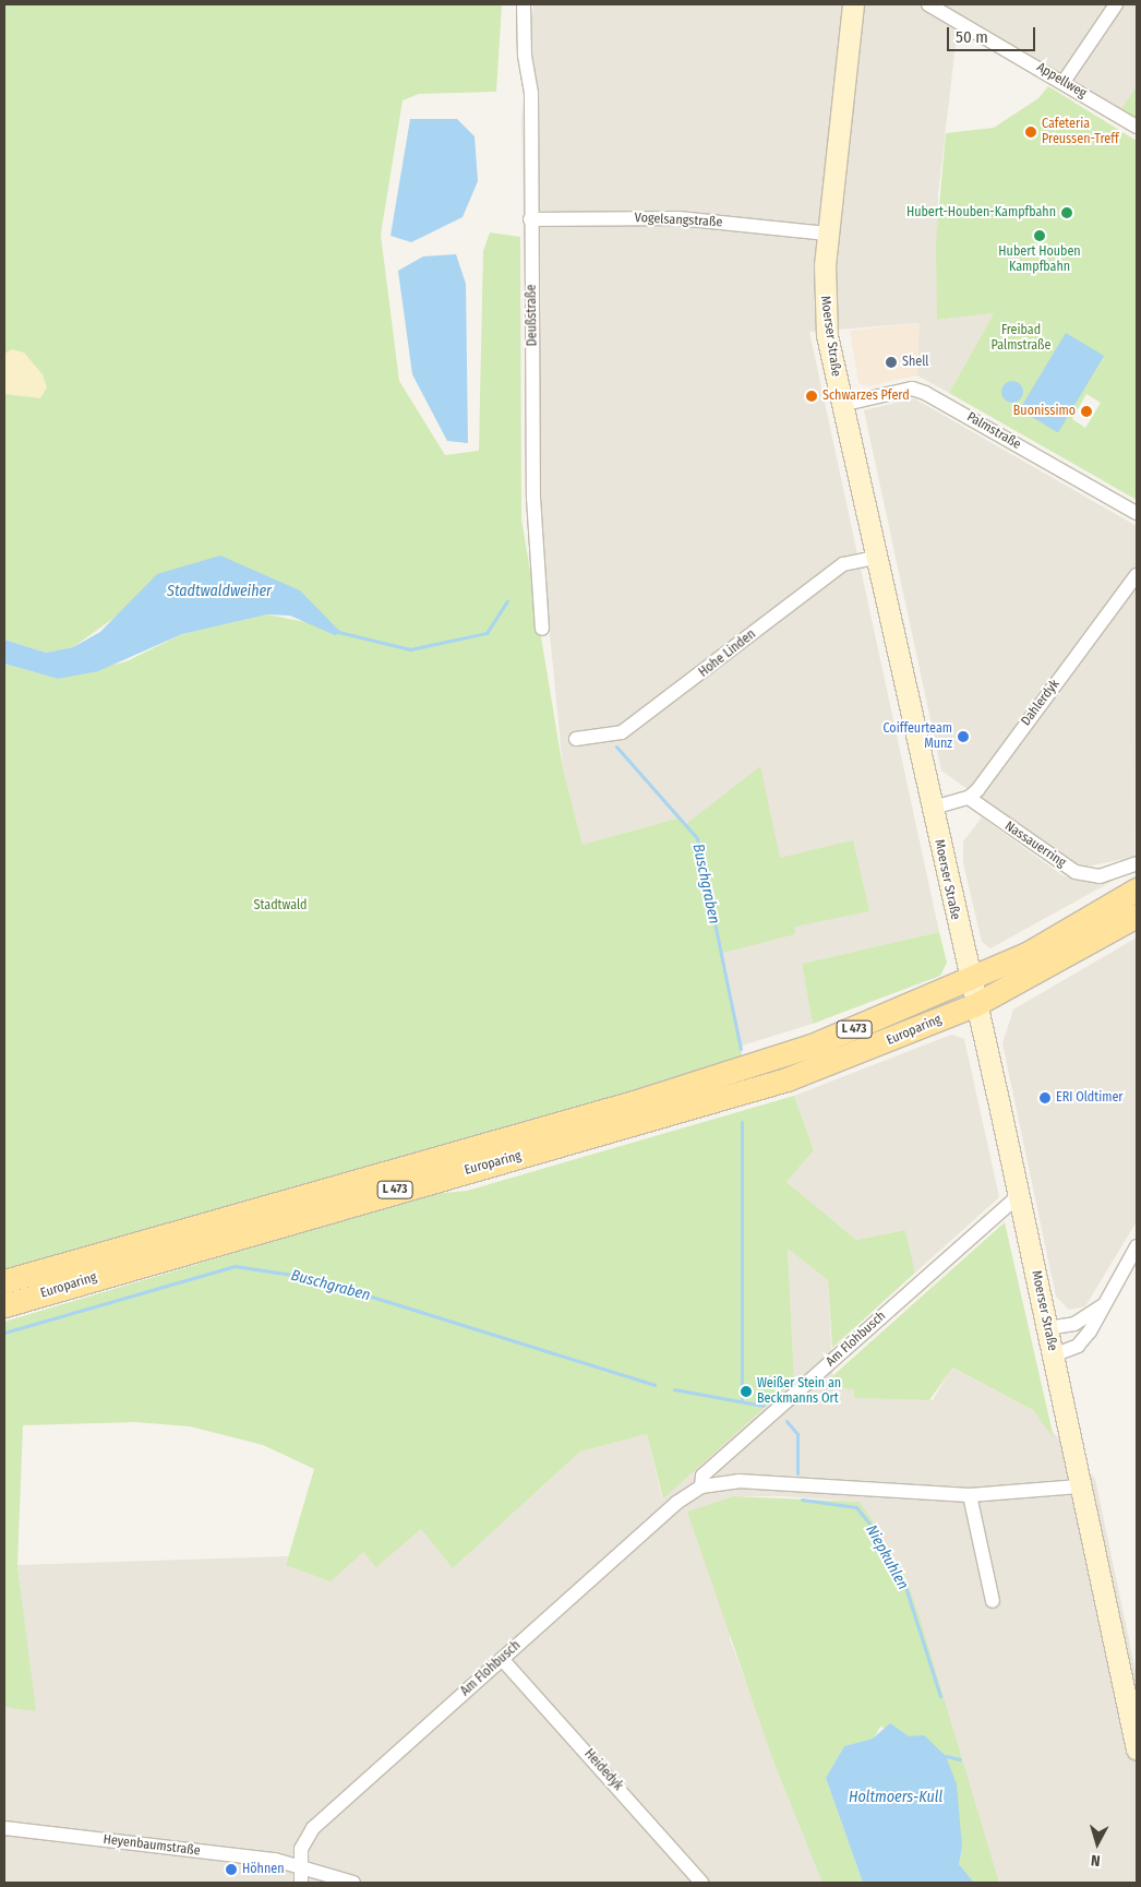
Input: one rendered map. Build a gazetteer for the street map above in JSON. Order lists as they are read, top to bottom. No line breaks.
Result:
{"streets":{"main road":["Moerser Straße","L 473","Europaring"],"street":["Appellweg","Vogelsangstraße","Deußstraße","Palmstraße","Hohe Linden","Dahlerdyk","Nassauerring","Am Flohbusch","Heidedyk","Heyenbaumstraße"]},"crossings":[["Vogelsangstraße","Deußstraße"],["Vogelsangstraße","Moerser Straße"],["Moerser Straße","Palmstraße"],["Moerser Straße","Hohe Linden"],["Moerser Straße","L 473"],["Moerser Straße","Europaring"],["Moerser Straße","Am Flohbusch"],["Dahlerdyk","Nassauerring"],["L 473","Europaring"],["Am Flohbusch","Heidedyk"],["Am Flohbusch","Heyenbaumstraße"]],"water":["Stadtwaldweiher","Buschgraben","Niepkuhlen","Holtmoers-Kull"],"parks":["Freibad Palmstraße","Stadtwald"],"places":["Cafeteria Preussen-Treff","Hubert-Houben-Kampfbahn","Hubert Houben Kampfbahn","Shell","Schwarzes Pferd","Buonissimo","Coiffeurteam Munz","ERI Oldtimer","Weißer Stein an Beckmanns Ort","Höhnen"],"scale_bar":"50 m","north":"bottom"}
